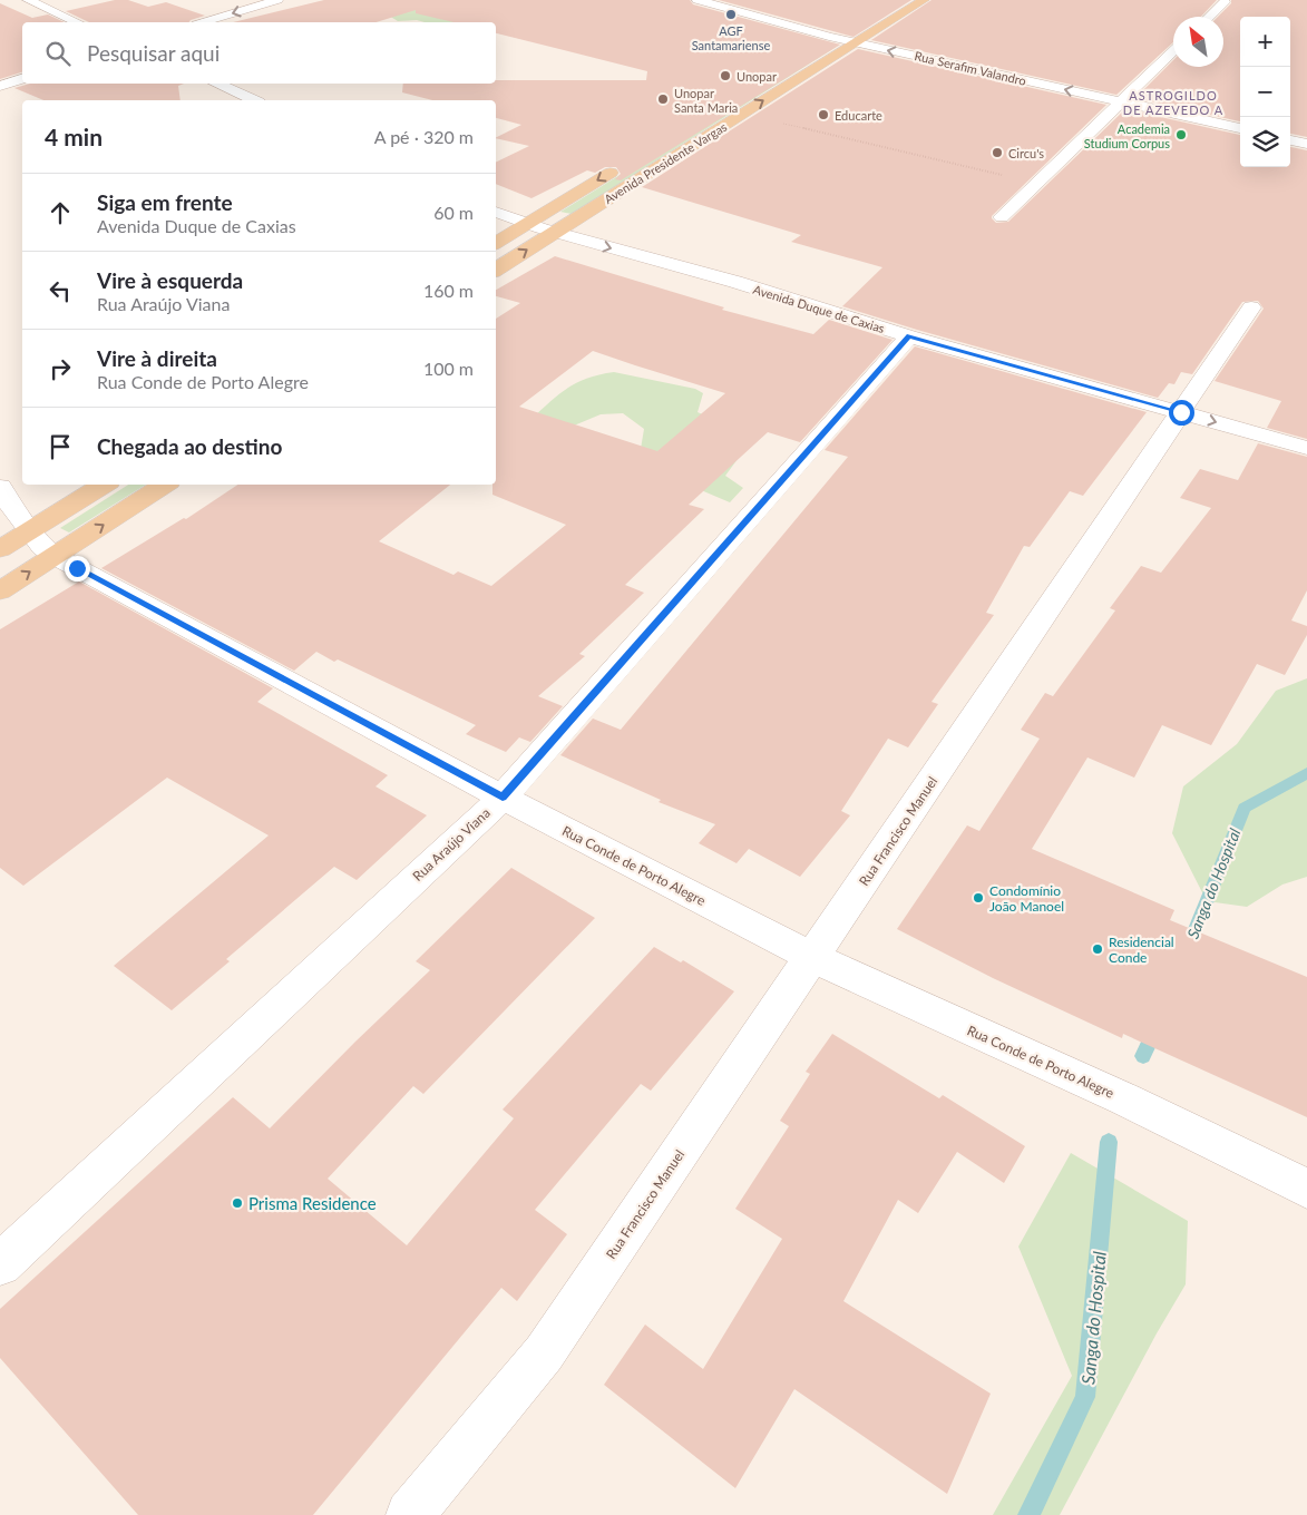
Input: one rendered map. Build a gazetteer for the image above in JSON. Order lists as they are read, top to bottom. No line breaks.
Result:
{"streets":{"main road":["Avenida Presidente Vargas"],"street":["Rua Serafim Valandro","Avenida Duque de Caxias","Rua Francisco Manuel","Rua Araújo Viana","Rua Conde de Porto Alegre"]},"crossings":[["Rua Serafim Valandro","Avenida Presidente Vargas"],["Avenida Presidente Vargas","Avenida Duque de Caxias"],["Avenida Duque de Caxias","Rua Francisco Manuel"],["Avenida Duque de Caxias","Rua Araújo Viana"],["Rua Francisco Manuel","Rua Conde de Porto Alegre"],["Rua Araújo Viana","Rua Conde de Porto Alegre"]],"one_way":["Rua Serafim Valandro","Avenida Duque de Caxias"],"districts":["ASTROGILDO DE AZEVEDO A"],"water":["Sanga do Hospital"],"places":["AGF Santamariense","Unopar","Unopar Santa Maria","Educarte","Academia Studium Corpus","Circu's","Condomínio João Manoel","Residencial Conde","Prisma Residence"],"north":"top left","page":{"map_buttons":["+","−"],"search":"Pesquisar aqui","heading":["4 min","A pé · 320 m"],"list":[["Siga em frente","Avenida Duque de Caxias","60 m"],["Vire à esquerda","Rua Araújo Viana","160 m"],["Vire à direita","Rua Conde de Porto Alegre","100 m"],"Chegada ao destino"]}}
